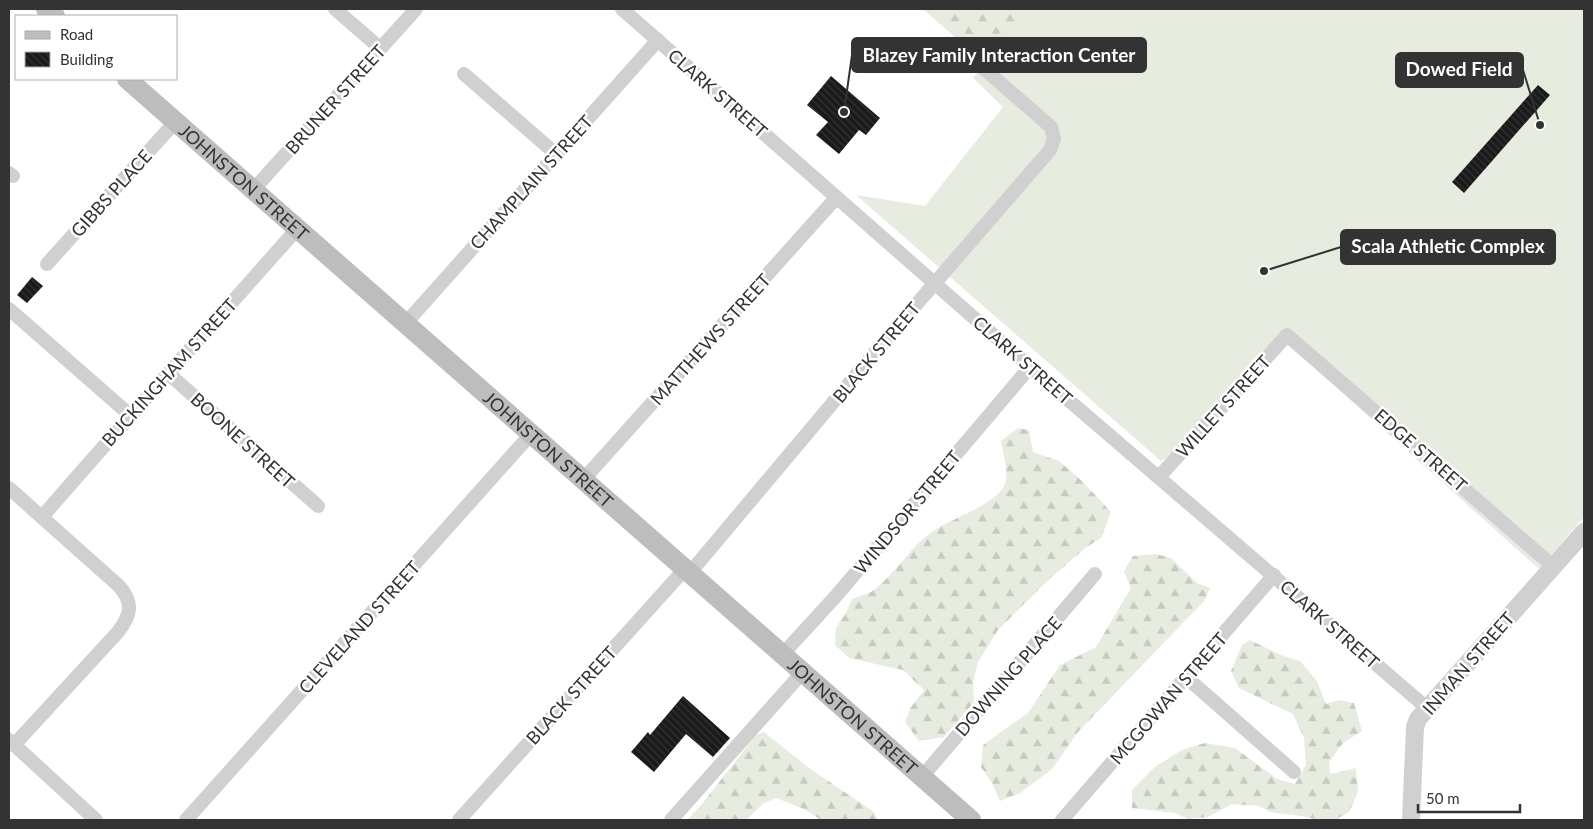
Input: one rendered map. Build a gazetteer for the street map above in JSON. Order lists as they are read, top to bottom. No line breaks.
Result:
{"streets":{"main road":["JOHNSTON STREET"],"street":["CLARK STREET","BRUNER STREET","CHAMPLAIN STREET","GIBBS PLACE","MATTHEWS STREET","BLACK STREET","BUCKINGHAM STREET","WILLET STREET","BOONE STREET","EDGE STREET","WINDSOR STREET","CLEVELAND STREET","INMAN STREET","DOWNING PLACE","MCGOWAN STREET"]},"crossings":[["CLARK STREET","CHAMPLAIN STREET"],["CLARK STREET","MATTHEWS STREET"],["CLARK STREET","BLACK STREET"],["CLARK STREET","WILLET STREET"],["CLARK STREET","WINDSOR STREET"],["CLARK STREET","INMAN STREET"],["CLARK STREET","MCGOWAN STREET"],["BRUNER STREET","JOHNSTON STREET"],["JOHNSTON STREET","CHAMPLAIN STREET"],["JOHNSTON STREET","GIBBS PLACE"],["JOHNSTON STREET","MATTHEWS STREET"],["JOHNSTON STREET","BLACK STREET"],["JOHNSTON STREET","BUCKINGHAM STREET"],["JOHNSTON STREET","WINDSOR STREET"],["JOHNSTON STREET","CLEVELAND STREET"],["JOHNSTON STREET","DOWNING PLACE"],["BUCKINGHAM STREET","BOONE STREET"],["WILLET STREET","EDGE STREET"],["EDGE STREET","INMAN STREET"]],"places":["Blazey Family Interaction Center","Dowed Field","Scala Athletic Complex"],"legend":["Road","Building"],"scale_bar":"50 m"}
